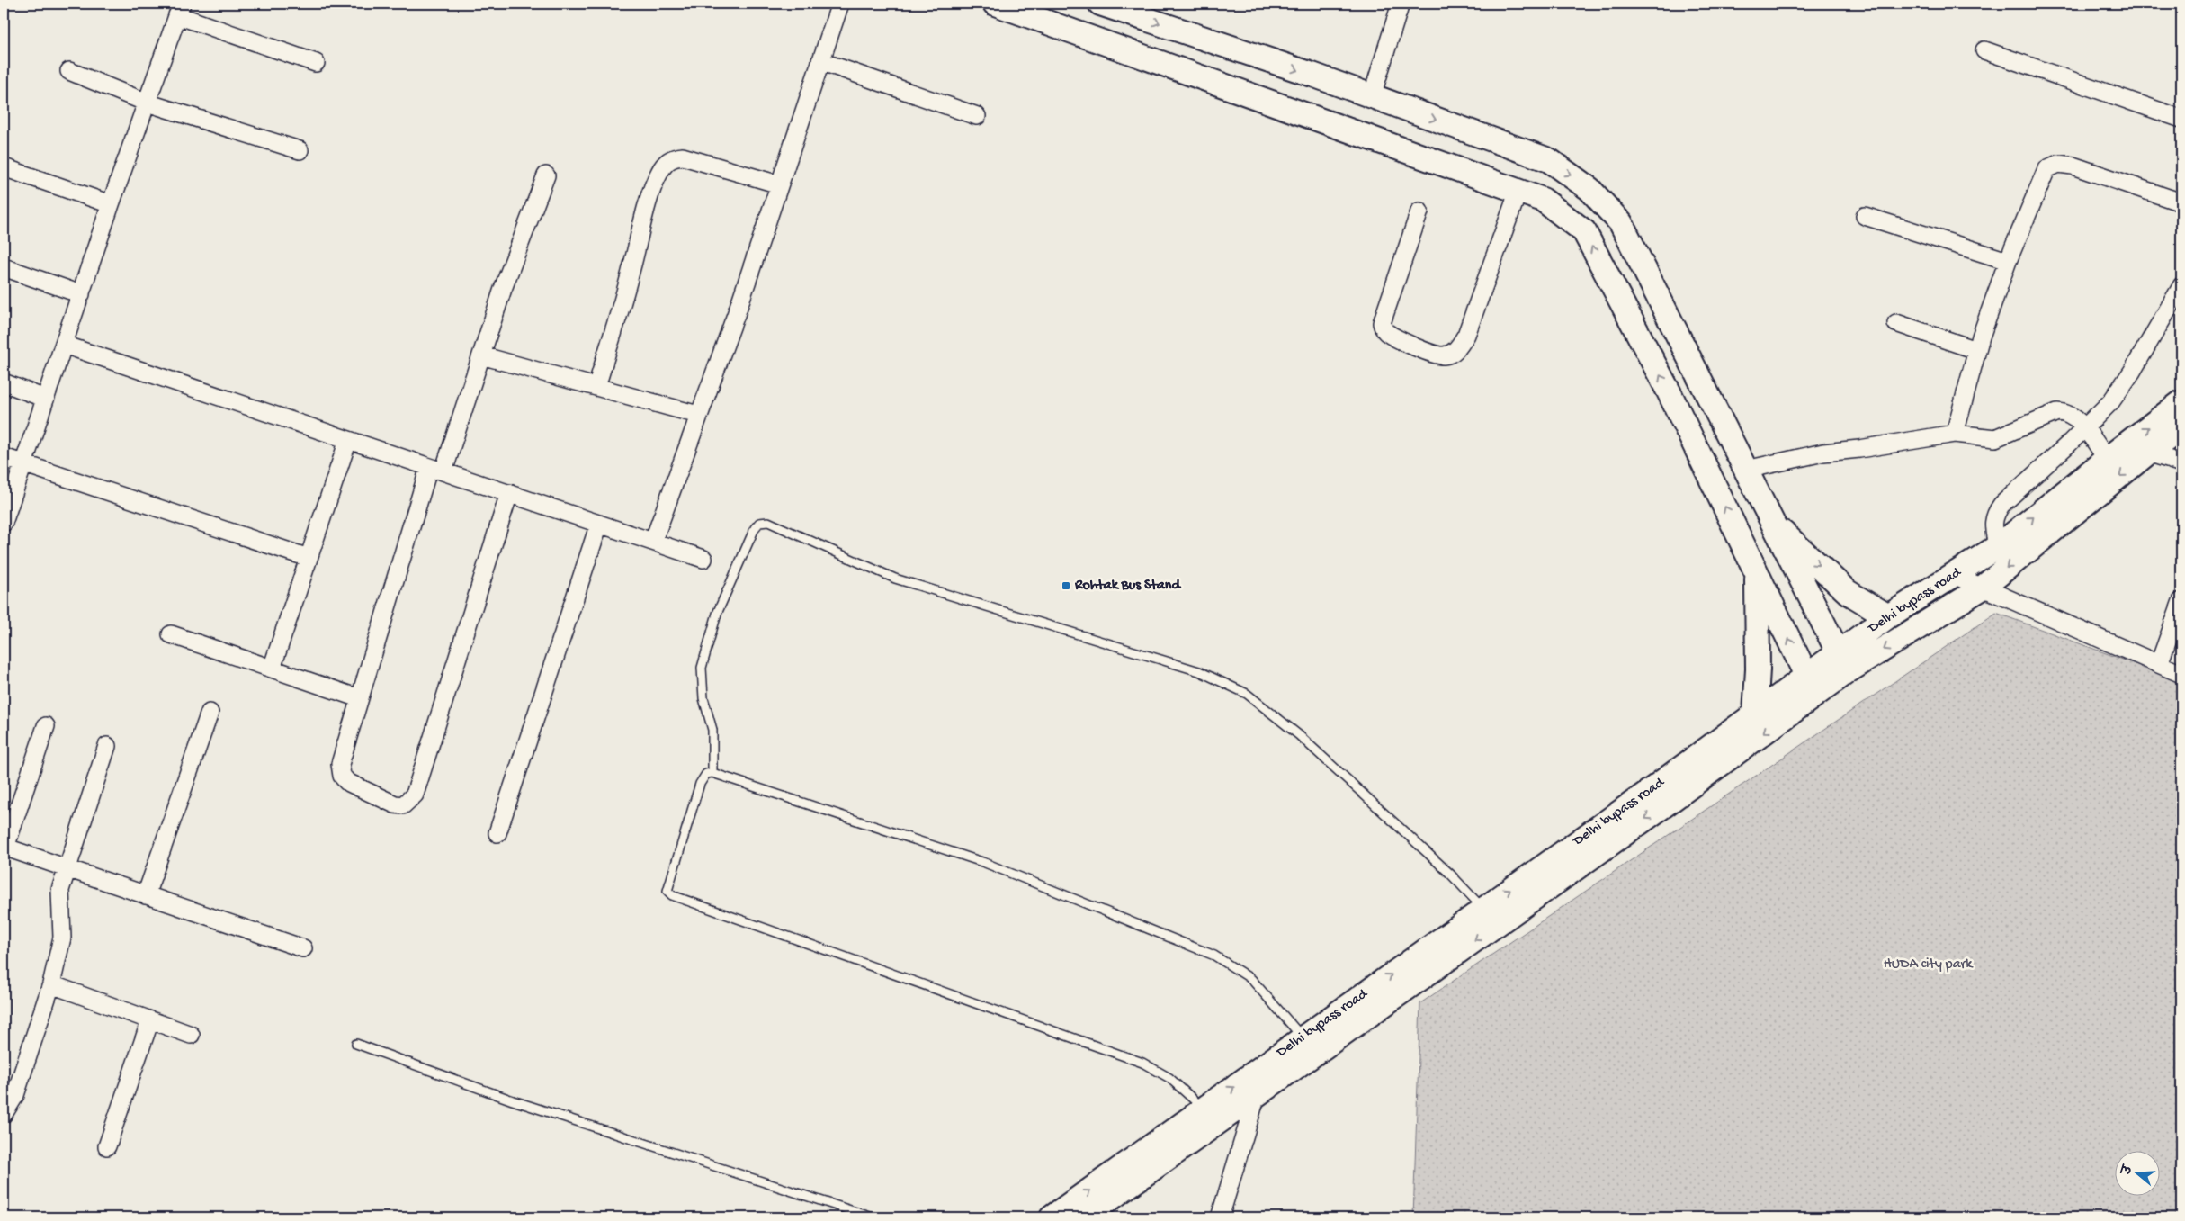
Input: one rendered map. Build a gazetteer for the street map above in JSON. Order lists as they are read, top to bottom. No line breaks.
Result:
{"streets":{"main road":["Delhi bypass road"]},"parks":["HUDA city park"],"places":{"transit":["Rohtak Bus Stand"]},"north":"left"}
